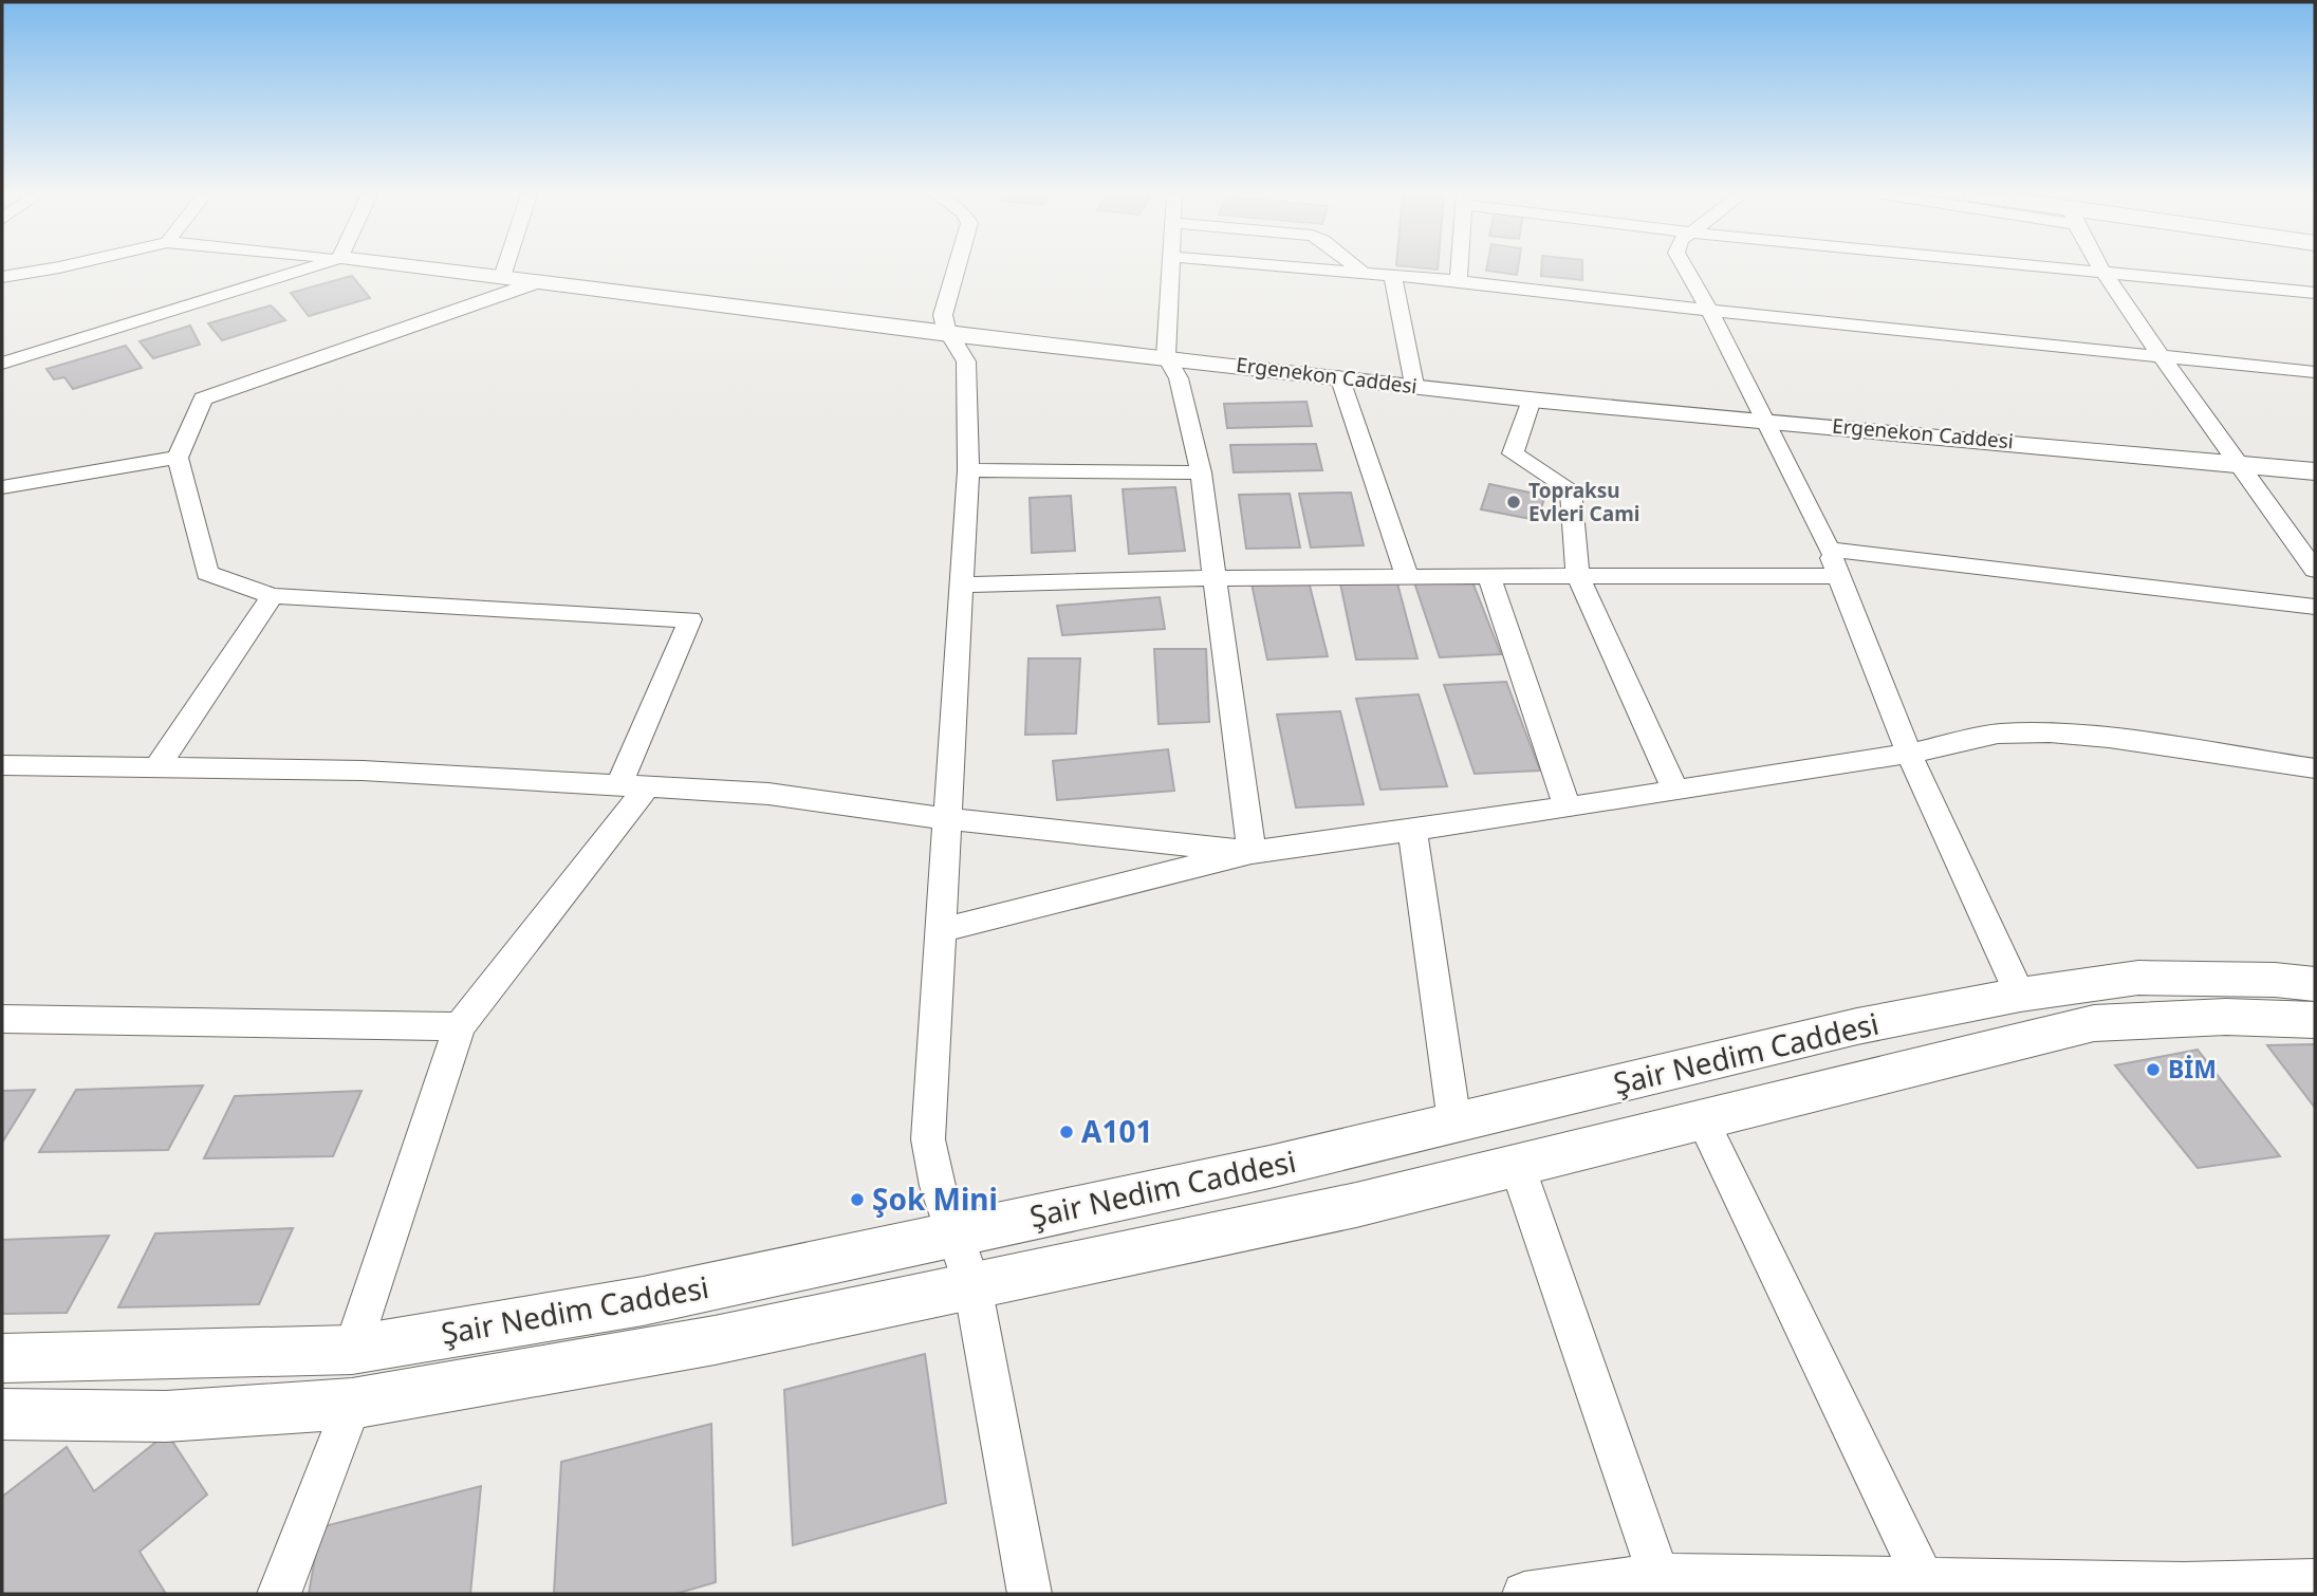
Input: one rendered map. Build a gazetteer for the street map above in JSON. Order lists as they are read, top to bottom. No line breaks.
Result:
{"streets":{"street":["Ergenekon Caddesi","Şair Nedim Caddesi"]},"places":["Topraksu Evleri Cami","BİM","A101","Şok Mini"]}
